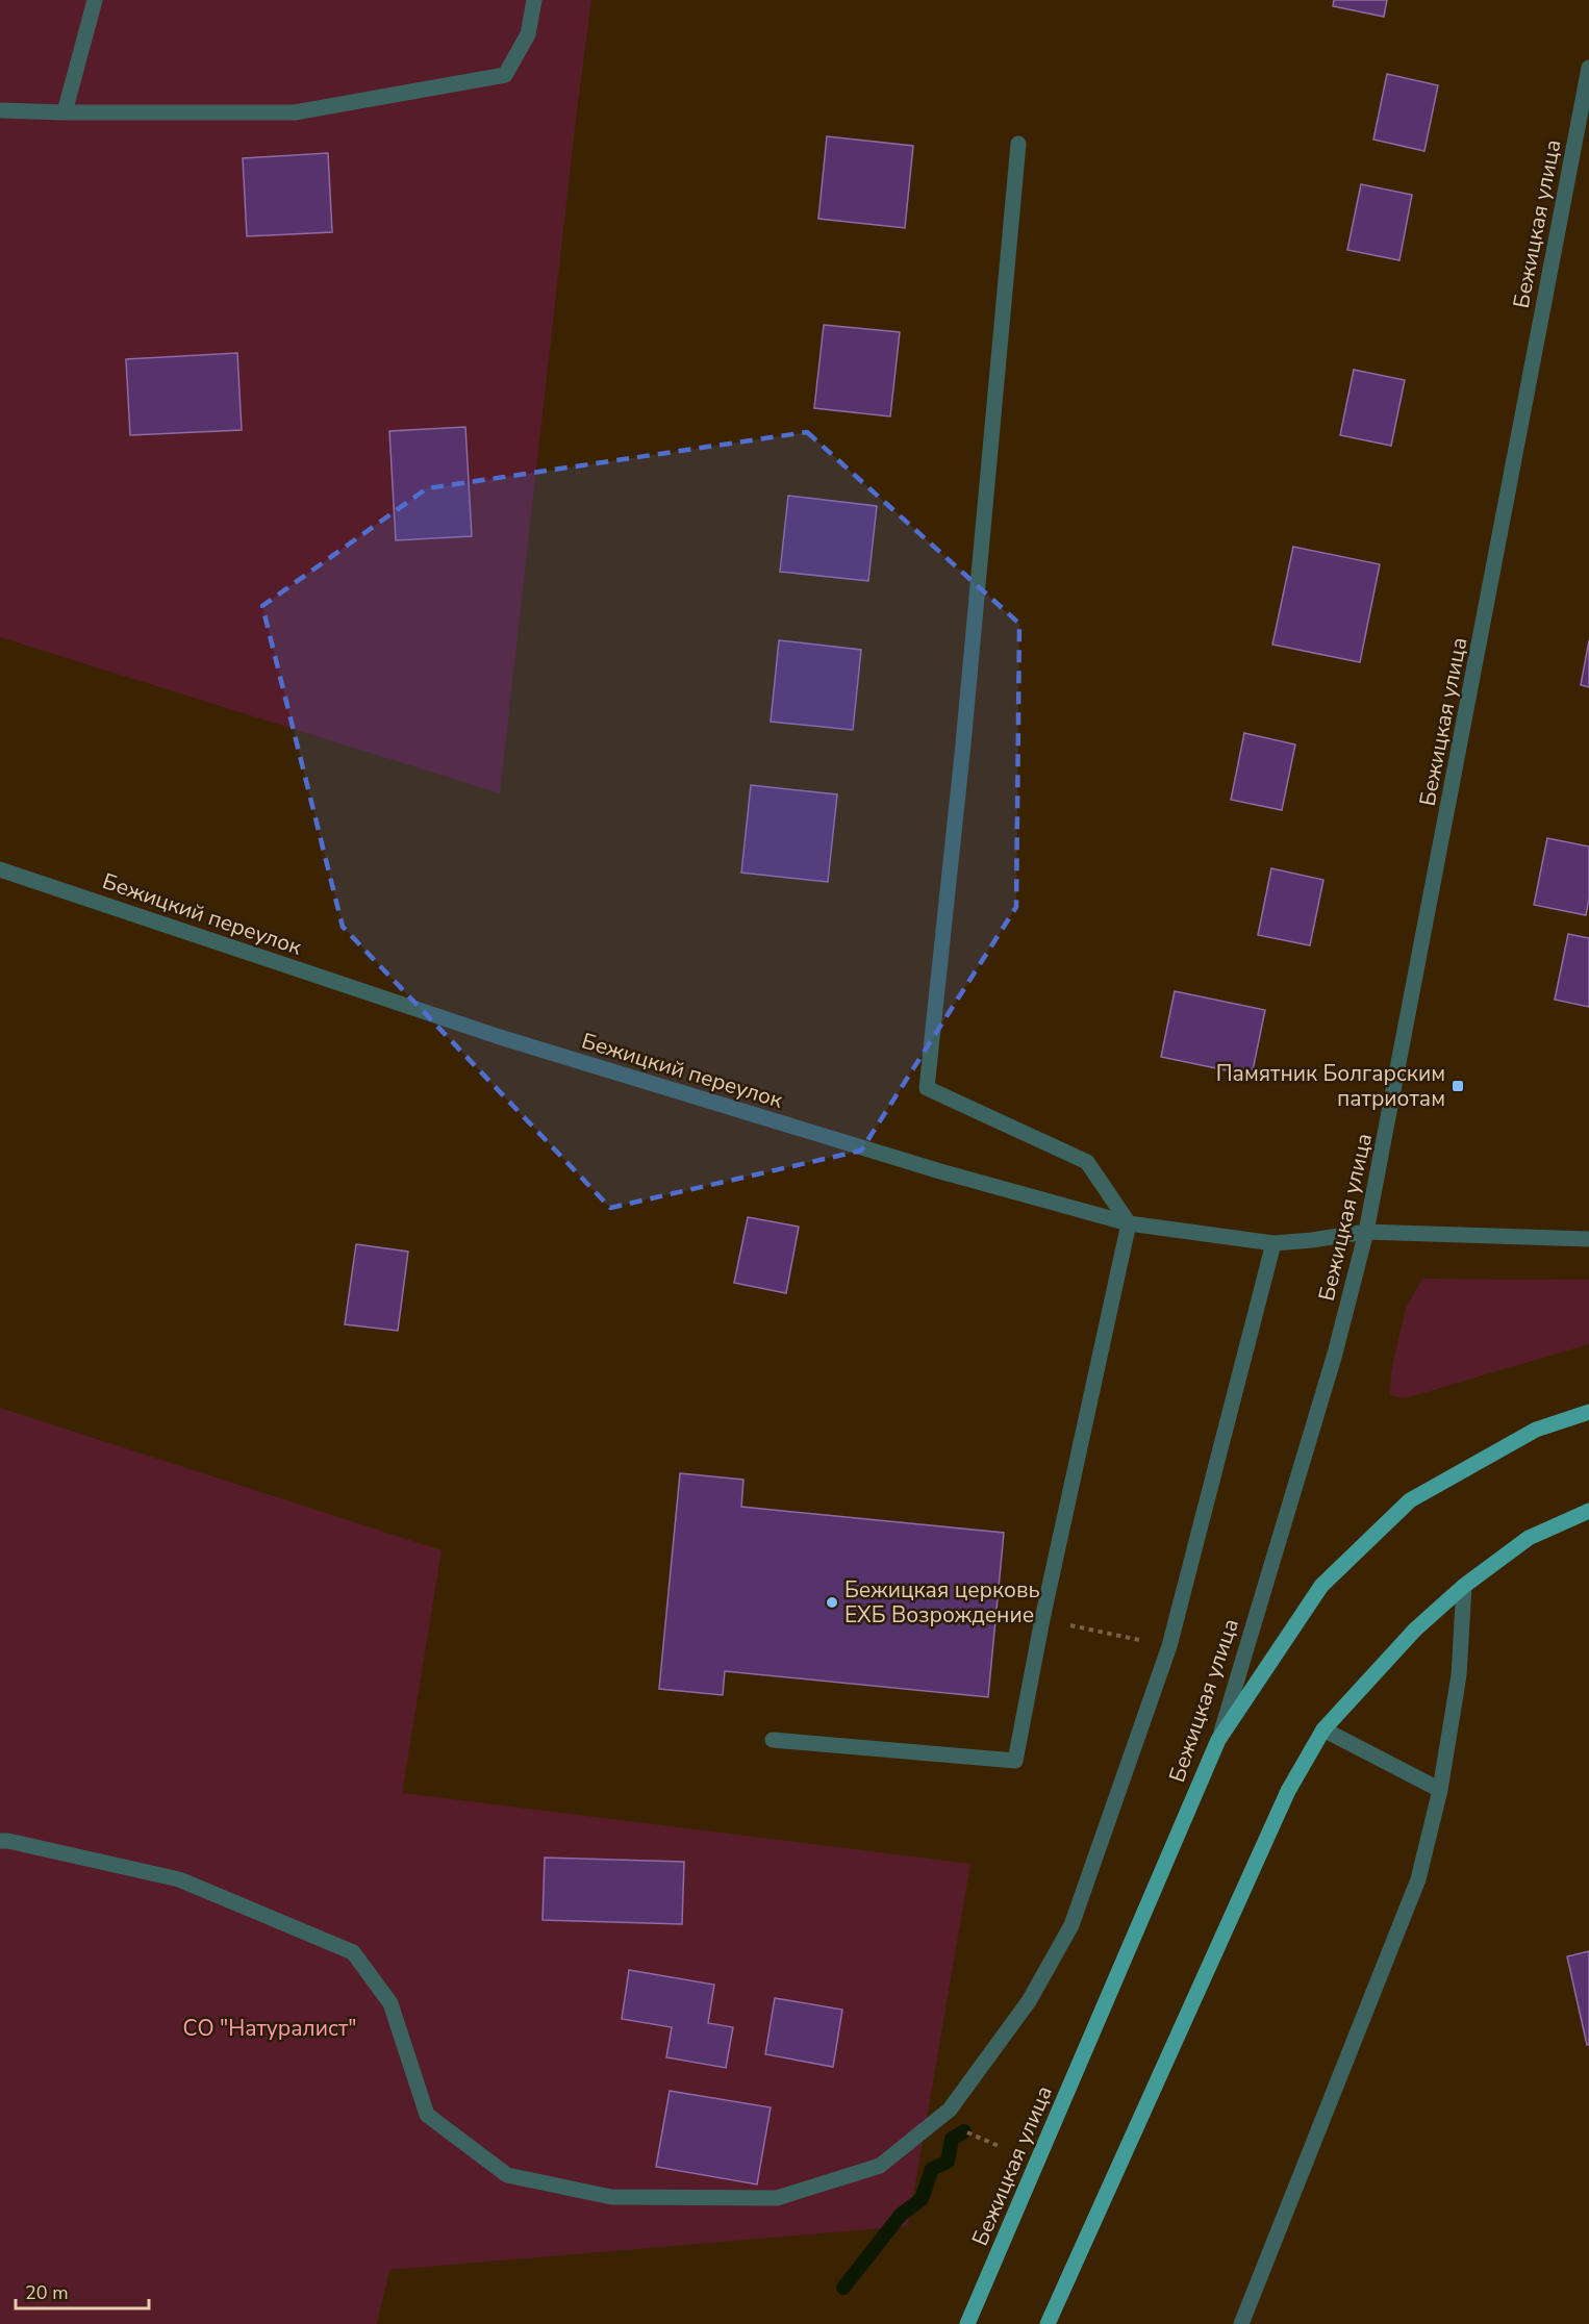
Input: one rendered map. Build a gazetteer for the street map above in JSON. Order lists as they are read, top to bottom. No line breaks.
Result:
{"streets":{"main road":["Бежицкая улица"],"street":["Бежицкий переулок"]},"crossings":[["Бежицкая улица","Бежицкий переулок"]],"parks":["СО \"Натуралист\""],"places":{"transit":["Памятник Болгарским патриотам"],"other":["Бежицкая церковь ЕХБ Возрождение"]},"scale_bar":"20 m"}
